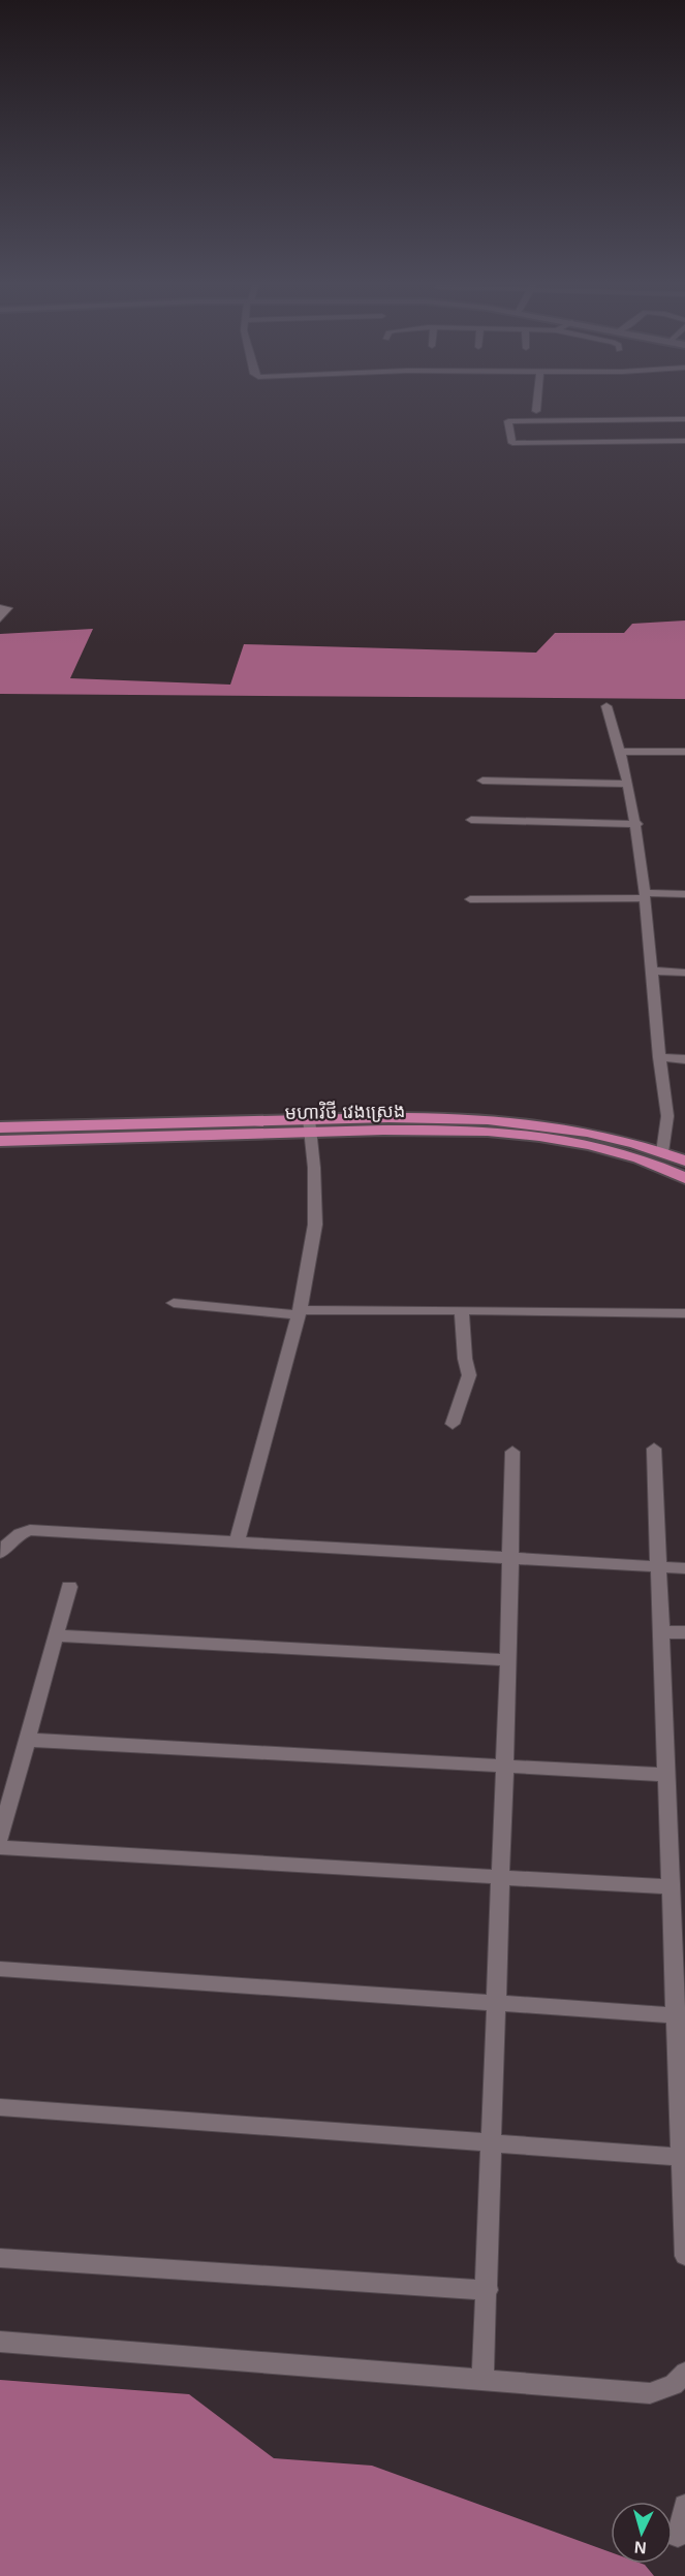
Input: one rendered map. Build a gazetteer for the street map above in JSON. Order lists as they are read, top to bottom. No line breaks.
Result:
{"streets":{"main road":["មហាវិថី វេងស្រេង"]},"north":"bottom"}
